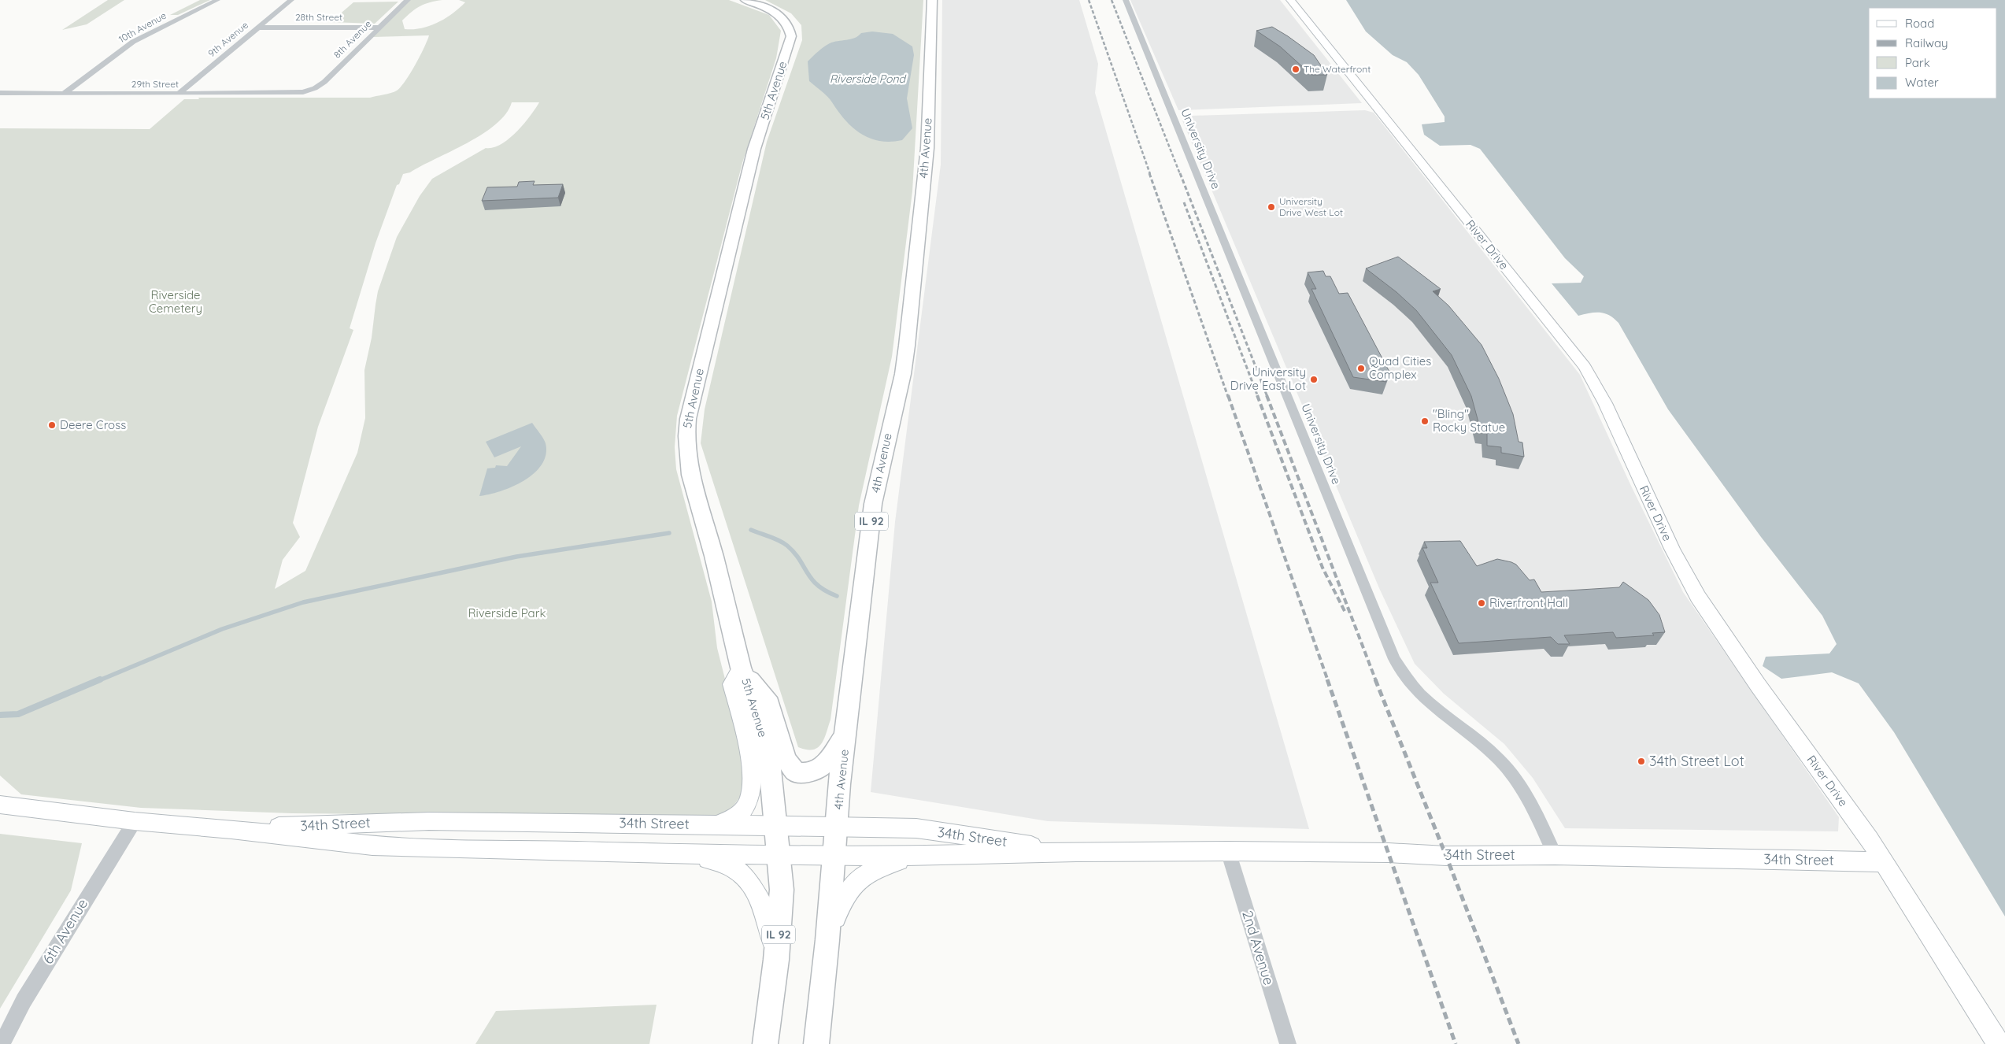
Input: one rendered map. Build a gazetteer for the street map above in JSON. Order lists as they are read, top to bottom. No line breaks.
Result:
{"streets":{"main road":["5th Avenue","4th Avenue","IL 92"],"street":["28th Street","10th Avenue","9th Avenue","8th Avenue","29th Street","University Drive","River Drive","34th Street","6th Avenue","2nd Avenue"]},"crossings":[["28th Street","9th Avenue"],["28th Street","8th Avenue"],["10th Avenue","29th Street"],["9th Avenue","29th Street"],["8th Avenue","29th Street"],["5th Avenue","IL 92"],["5th Avenue","34th Street"],["4th Avenue","34th Street"],["University Drive","34th Street"],["River Drive","34th Street"],["IL 92","34th Street"],["34th Street","6th Avenue"],["34th Street","2nd Avenue"]],"water":["Riverside Pond"],"parks":["Riverside Cemetery","Riverside Park"],"places":["The Waterfront","University Drive West Lot","Quad Cities Complex","University Drive East Lot","\"Bling\" Rocky Statue","Deere Cross","Riverfront Hall","34th Street Lot"],"legend":["Road","Railway","Park","Water"]}
